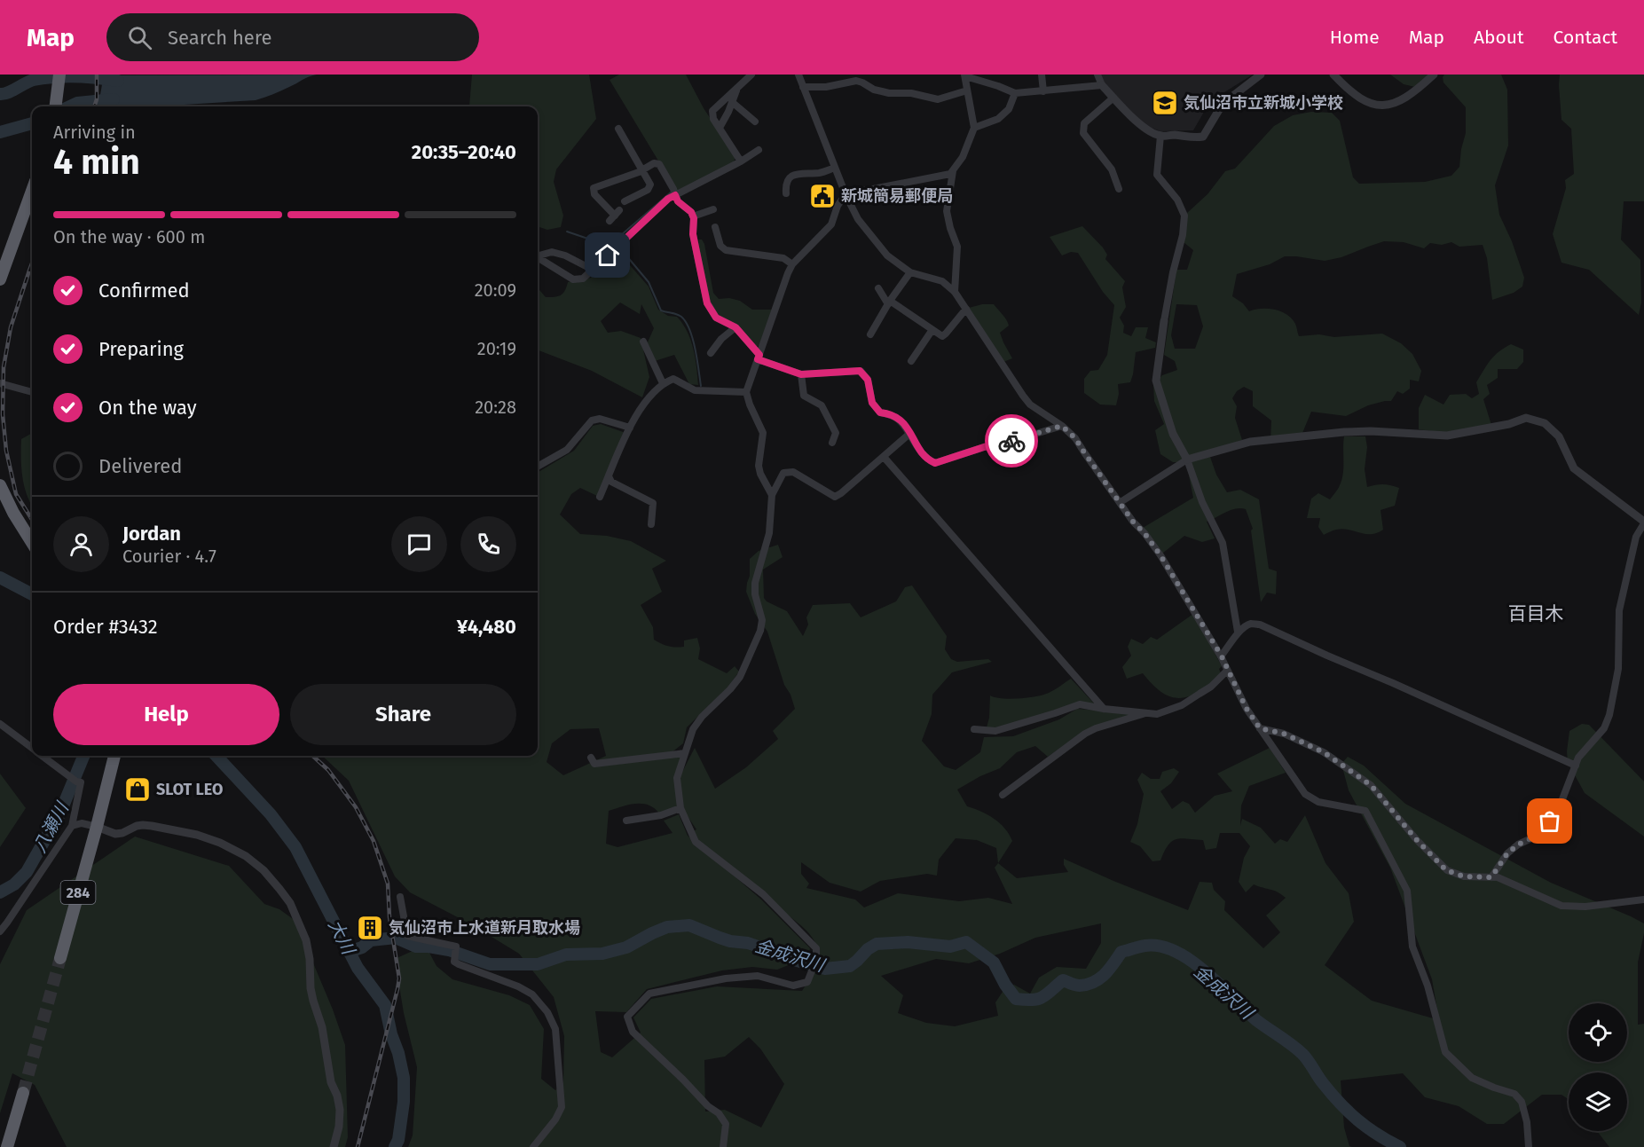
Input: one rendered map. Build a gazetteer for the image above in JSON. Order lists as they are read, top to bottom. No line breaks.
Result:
{"streets":{"highway":["284"]},"districts":["百目木"],"water":["八瀬川","大川","金成沢川"],"places":{"school or university":["気仙沼市立新城小学校"],"public building":["新城簡易郵便局"],"shop":["SLOT LEO"],"building":["気仙沼市上水道新月取水場"]},"page":{"header":"Map","search":"Search here","nav":["Home","Map","About","Contact"],"heading":["4 min","Arriving in","20:35–20:40"],"panel":["Jordan","Courier · 4.7","Order #3432","¥4,480"],"bar":"On the way · 600 m","list":[["Confirmed","20:09"],["Preparing","20:19"],["On the way","20:28"],"Delivered"],"buttons":["Help","Share"]}}
